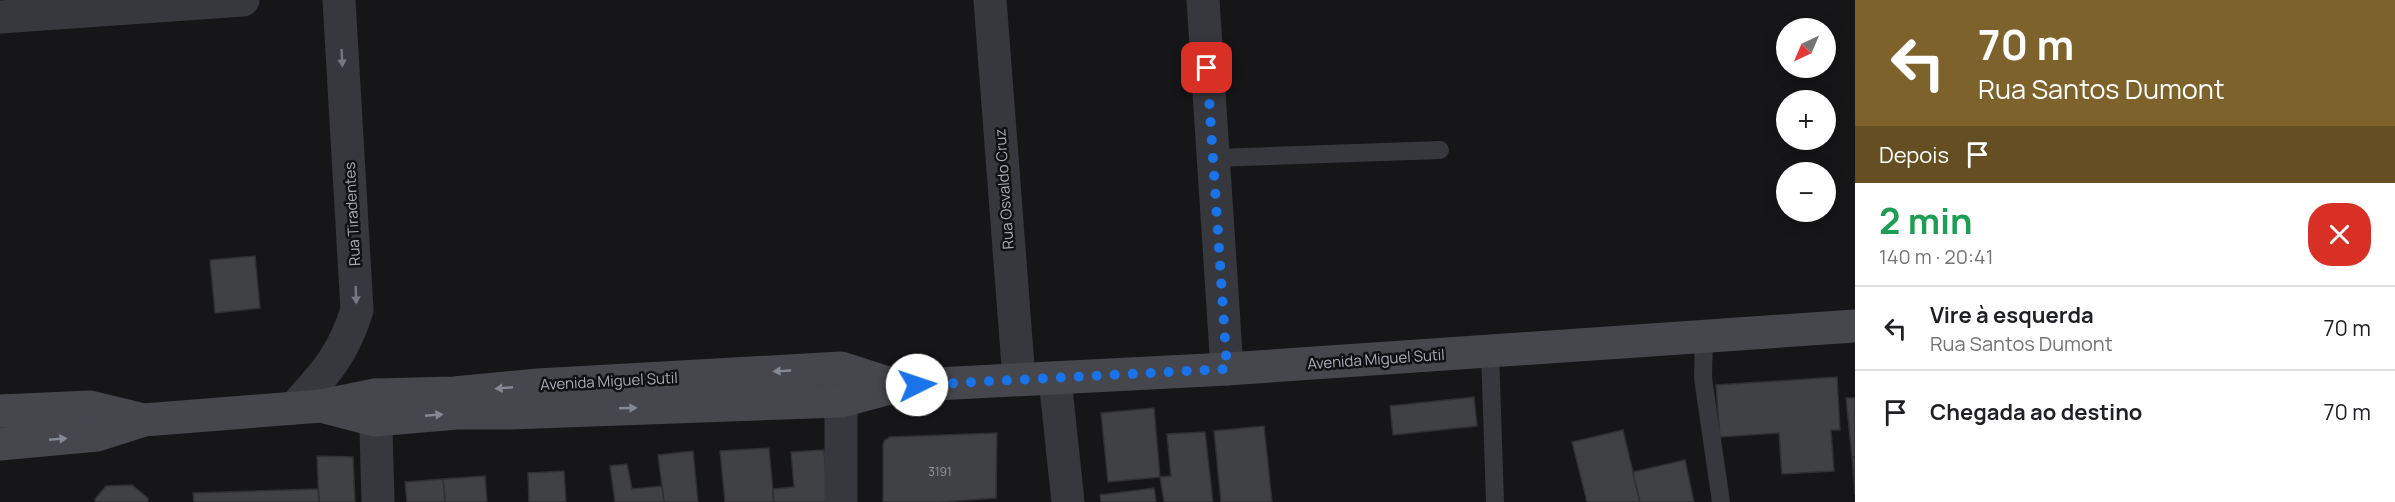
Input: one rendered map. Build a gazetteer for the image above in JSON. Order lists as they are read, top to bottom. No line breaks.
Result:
{"streets":{"main road":["Avenida Miguel Sutil"],"street":["Rua Osvaldo Cruz","Rua Tiradentes"]},"crossings":[["Rua Osvaldo Cruz","Avenida Miguel Sutil"],["Rua Tiradentes","Avenida Miguel Sutil"]],"one_way":["Rua Tiradentes"],"house_numbers":["3191"],"north":"bottom left","page":{"turn":["70 m","Rua Santos Dumont"],"map_buttons":["+","−"],"then":"Depois","heading":["2 min","140 m · 20:41"],"list":[{"name":"Vire à esquerda","note":"Rua Santos Dumont","value":"70 m"},{"name":"Chegada ao destino","value":"70 m"}]}}
